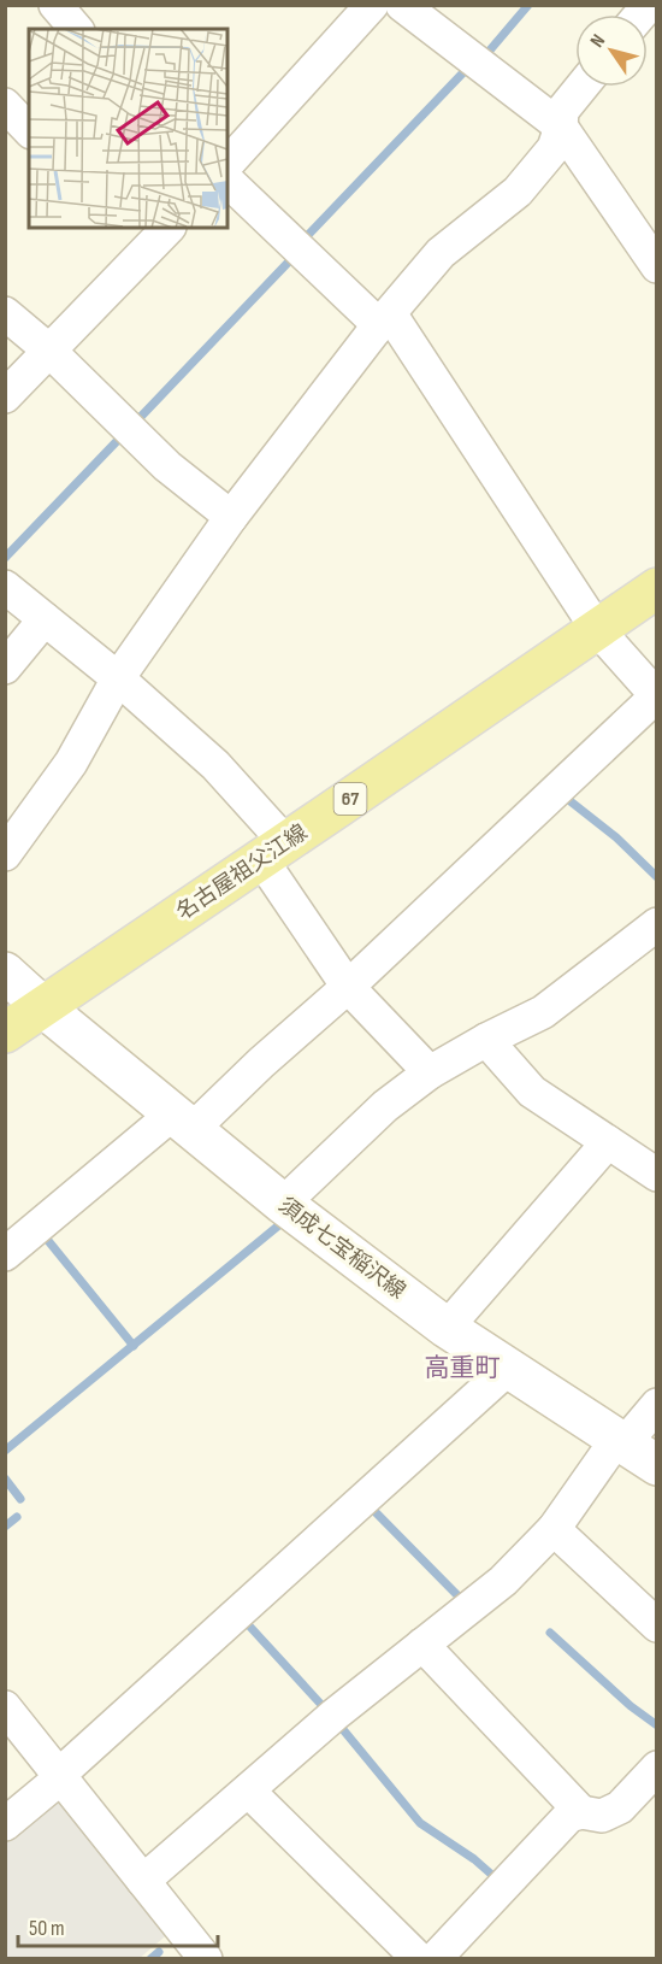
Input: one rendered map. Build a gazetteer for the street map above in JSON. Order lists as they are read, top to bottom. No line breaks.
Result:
{"streets":{"main road":["67","名古屋祖父江線","須成七宝稲沢線"]},"crossings":[["名古屋祖父江線","須成七宝稲沢線"]],"districts":["高重町"],"scale_bar":"50 m","north":"top left"}
